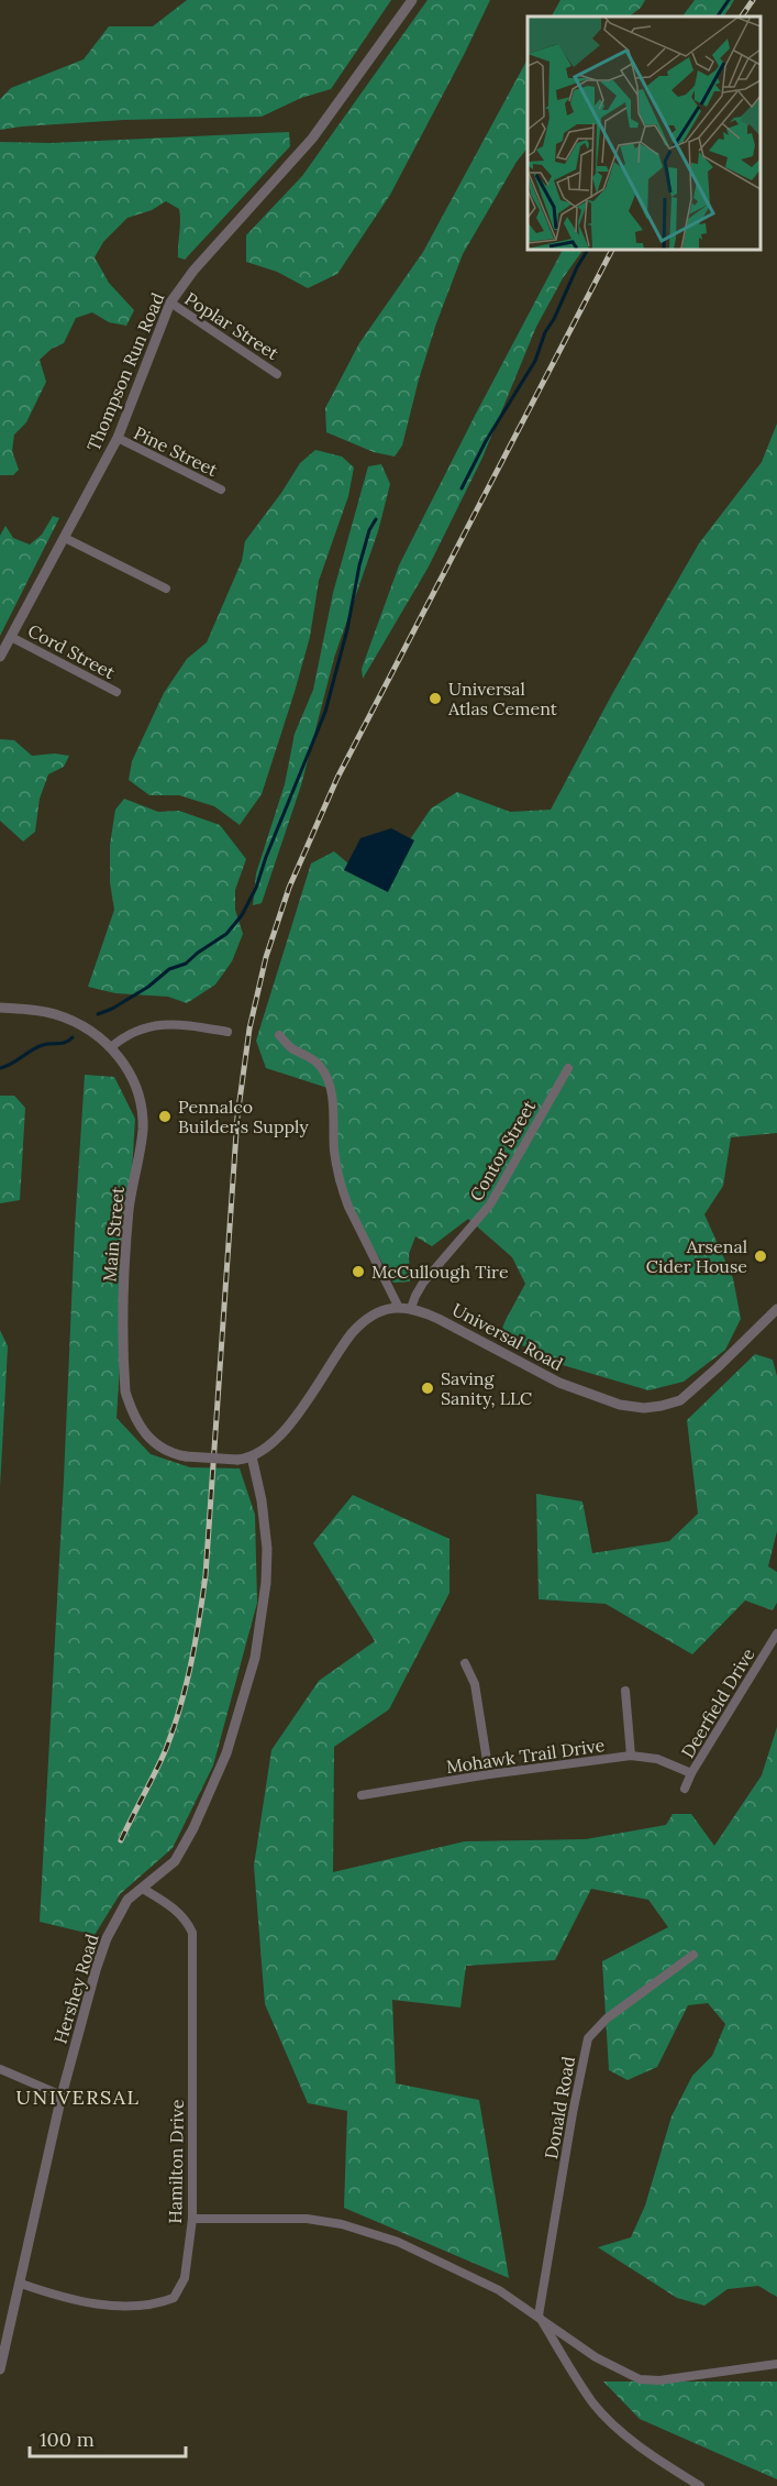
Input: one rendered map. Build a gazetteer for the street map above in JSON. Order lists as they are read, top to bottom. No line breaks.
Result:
{"streets":{"street":["Poplar Street","Thompson Run Road","Pine Street","Cord Street","Contor Street","Main Street","Universal Road","Deerfield Drive","Mohawk Trail Drive","Hershey Road","Donald Road","Hamilton Drive"]},"crossings":[["Poplar Street","Thompson Run Road"],["Thompson Run Road","Pine Street"],["Thompson Run Road","Cord Street"],["Contor Street","Universal Road"],["Main Street","Hershey Road"],["Deerfield Drive","Mohawk Trail Drive"],["Hershey Road","Hamilton Drive"]],"districts":["UNIVERSAL"],"places":["Universal Atlas Cement","Pennalco Builder's Supply","Arsenal Cider House","McCullough Tire","Saving Sanity, LLC"],"scale_bar":"100 m"}
